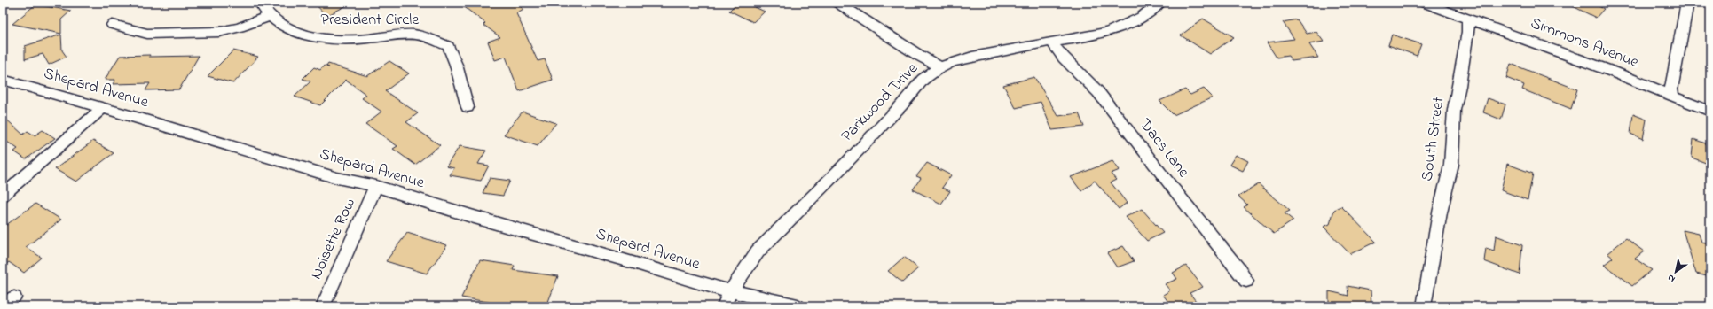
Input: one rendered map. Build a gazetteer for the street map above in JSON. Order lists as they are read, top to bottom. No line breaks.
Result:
{"streets":{"street":["President Circle","Simmons Avenue","Shepard Avenue","Parkwood Drive","South Street","Dacs Lane","Noisette Row"]},"crossings":[["Simmons Avenue","South Street"],["Shepard Avenue","Parkwood Drive"],["Shepard Avenue","Noisette Row"],["Parkwood Drive","Dacs Lane"]],"north":"bottom left"}
